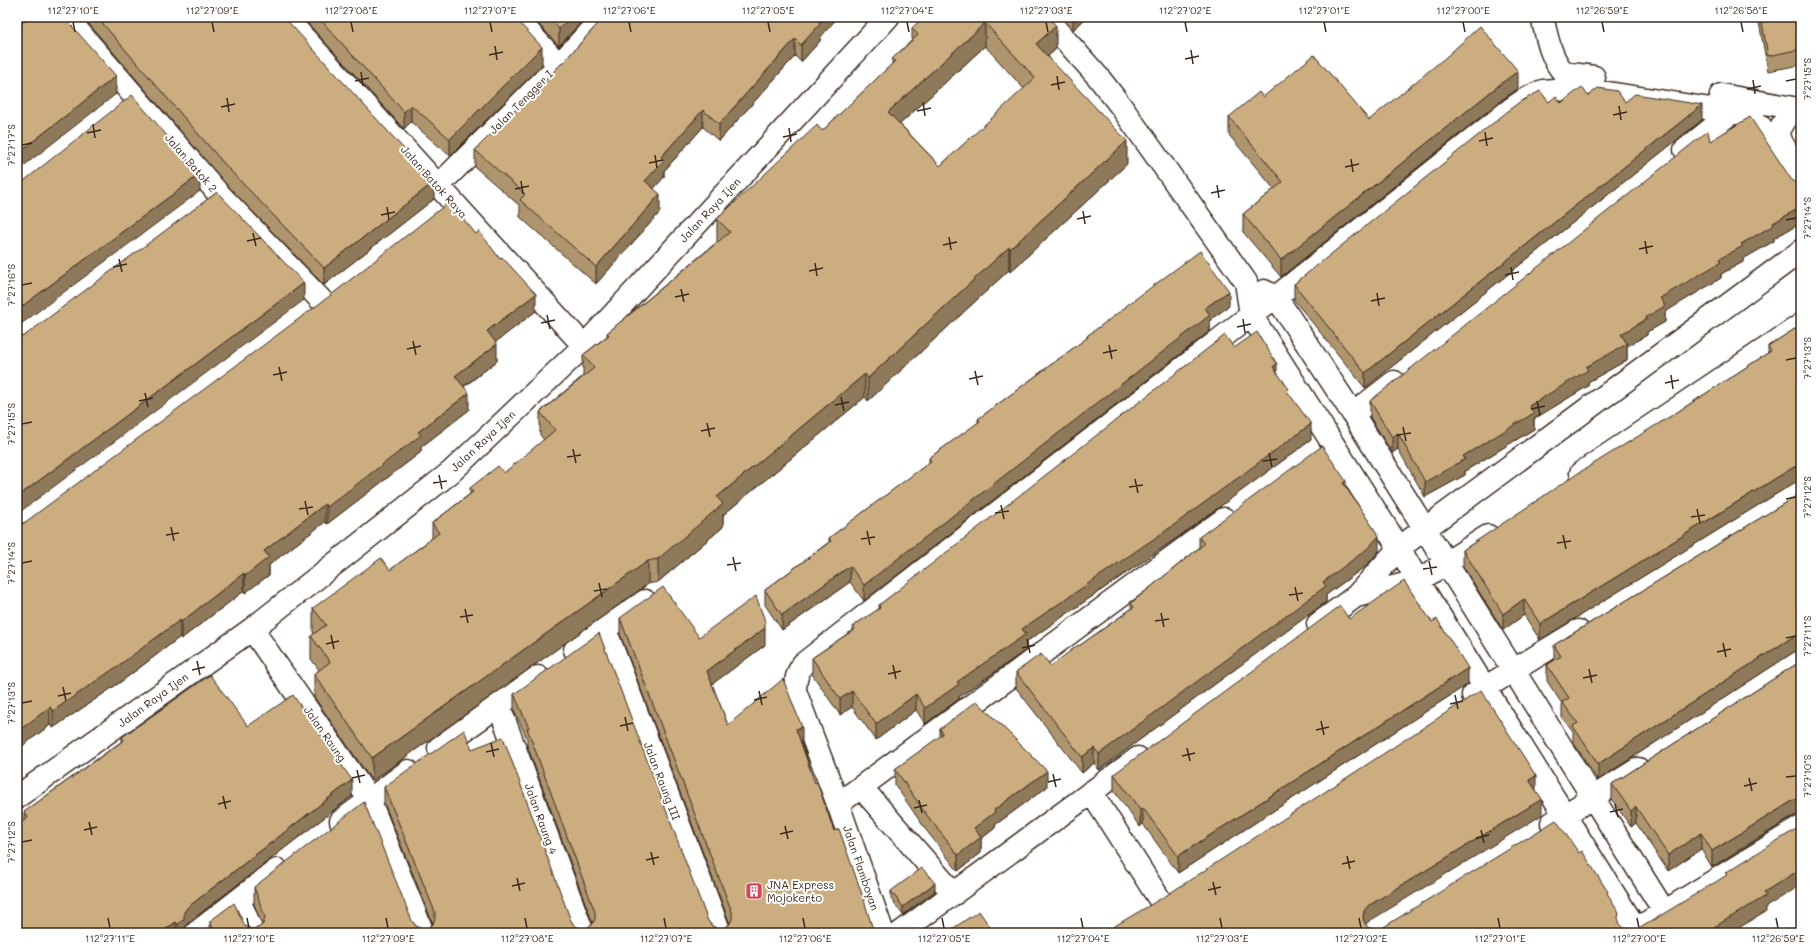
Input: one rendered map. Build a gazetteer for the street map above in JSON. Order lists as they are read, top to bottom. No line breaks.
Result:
{"streets":{"street":["Jalan Tengger I","Jalan Batok 2","Jalan Batok Raya","Jalan Raya Ijen","Jalan Raung","Jalan Raung III","Jalan Raung 4","Jalan Flamboyan"]},"crossings":[["Jalan Tengger I","Jalan Batok Raya"],["Jalan Batok Raya","Jalan Raya Ijen"],["Jalan Raya Ijen","Jalan Raung"]],"places":{"building":["JNA Express Mojokerto"]},"coordinates":["112°27'10\"E","112°27'09\"E","112°27'08\"E","112°27'07\"E","112°27'06\"E","112°27'05\"E","112°27'04\"E","112°27'03\"E","112°27'02\"E","112°27'01\"E","112°27'00\"E","112°26'59\"E","112°26'58\"E","7°27'15\"S","7°27'17\"S","7°27'14\"S","7°27'16\"S","7°27'13\"S","7°27'12\"S","7°27'11\"S","7°27'10\"S","112°27'11\"E"]}
